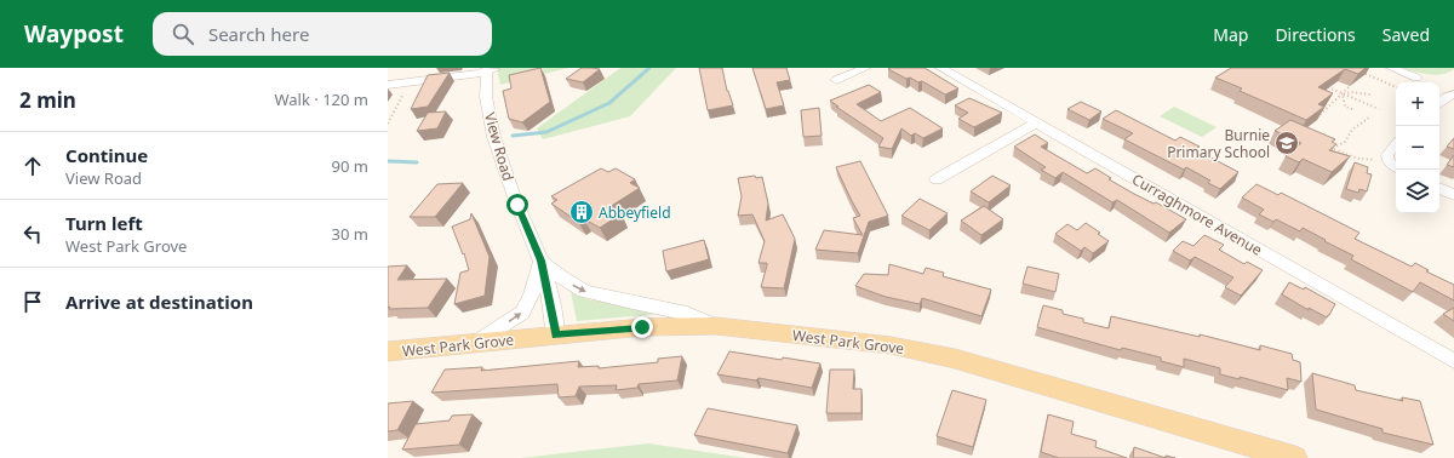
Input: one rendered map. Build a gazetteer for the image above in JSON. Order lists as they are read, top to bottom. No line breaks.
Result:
{"streets":{"main road":["West Park Grove"],"street":["View Road","Curraghmore Avenue"]},"crossings":[["View Road","West Park Grove"]],"places":{"school or university":["Burnie Primary School"],"building":["Abbeyfield"]},"page":{"header":"Waypost","search":"Search here","nav":["Map","Directions","Saved"],"heading":["2 min","Walk · 120 m"],"map_buttons":["+","−"],"list":[["Continue","View Road","90 m"],["Turn left","West Park Grove","30 m"],"Arrive at destination"]}}
